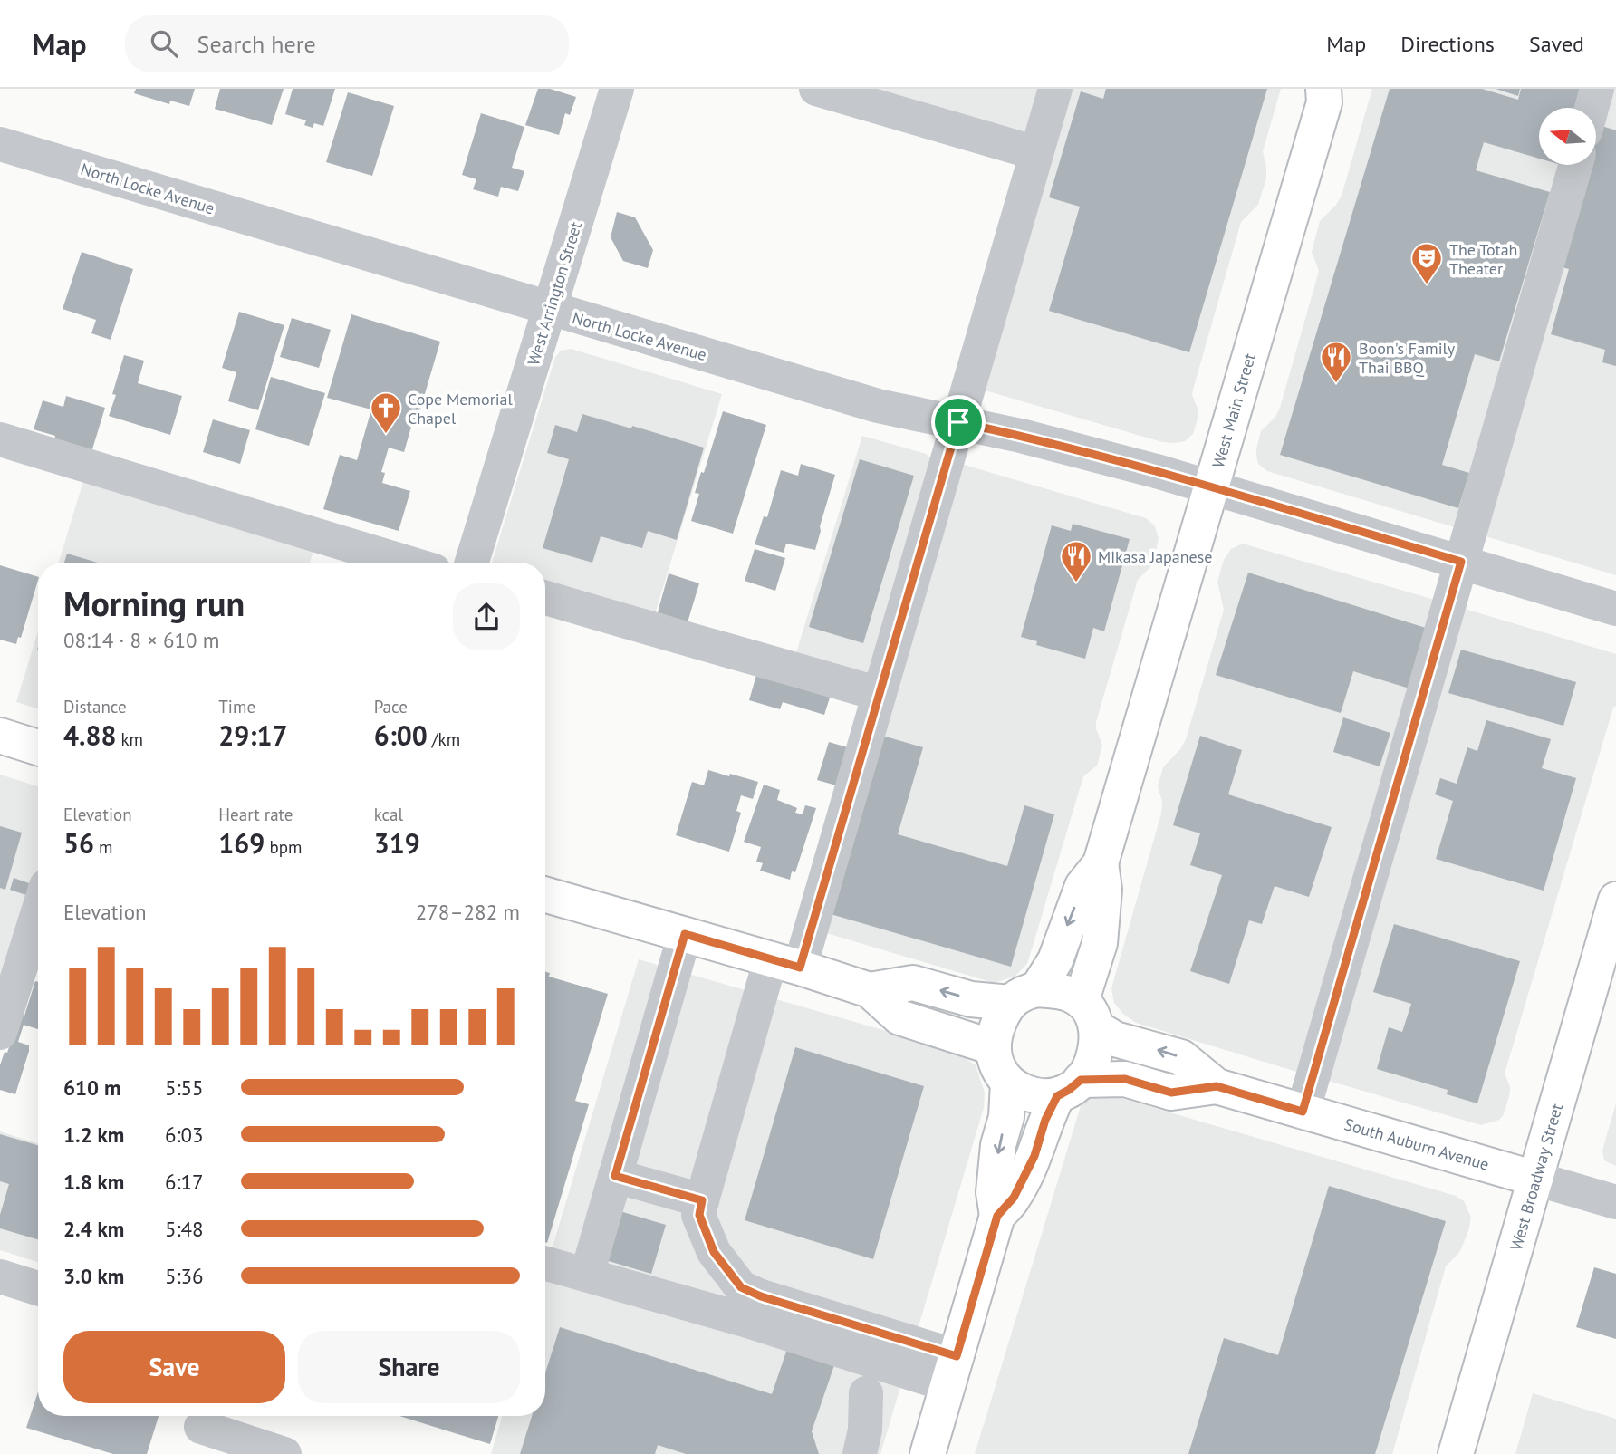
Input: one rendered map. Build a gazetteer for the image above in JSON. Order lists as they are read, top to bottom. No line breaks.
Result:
{"streets":{"main road":["West Main Street","South Auburn Avenue","West Broadway Street"],"street":["North Locke Avenue","West Arrington Street"]},"crossings":[["North Locke Avenue","West Arrington Street"],["North Locke Avenue","West Main Street"],["West Main Street","South Auburn Avenue"],["South Auburn Avenue","West Broadway Street"]],"places":{"theatre":["The Totah Theater"],"restaurant":["Boon's Family Thai BBQ","Mikasa Japanese"],"church":["Cope Memorial Chapel"]},"north":"left","page":{"header":"Map","search":"Search here","nav":["Map","Directions","Saved"],"heading":["Morning run","08:14 · 8 × 610 m"],"stats":[["Distance","4.88 km"],["Time","29:17"],["Pace","6:00 /km"],["Elevation","56 m"],["Heart rate","169 bpm"],["kcal","319"]],"chart":["Elevation","278–282 m"],"list":[{"name":"610 m","note":"5:55"},{"name":"1.2 km","note":"6:03"},{"name":"1.8 km","note":"6:17"},{"name":"2.4 km","note":"5:48"},{"name":"3.0 km","note":"5:36"}],"buttons":["Save","Share"]}}
